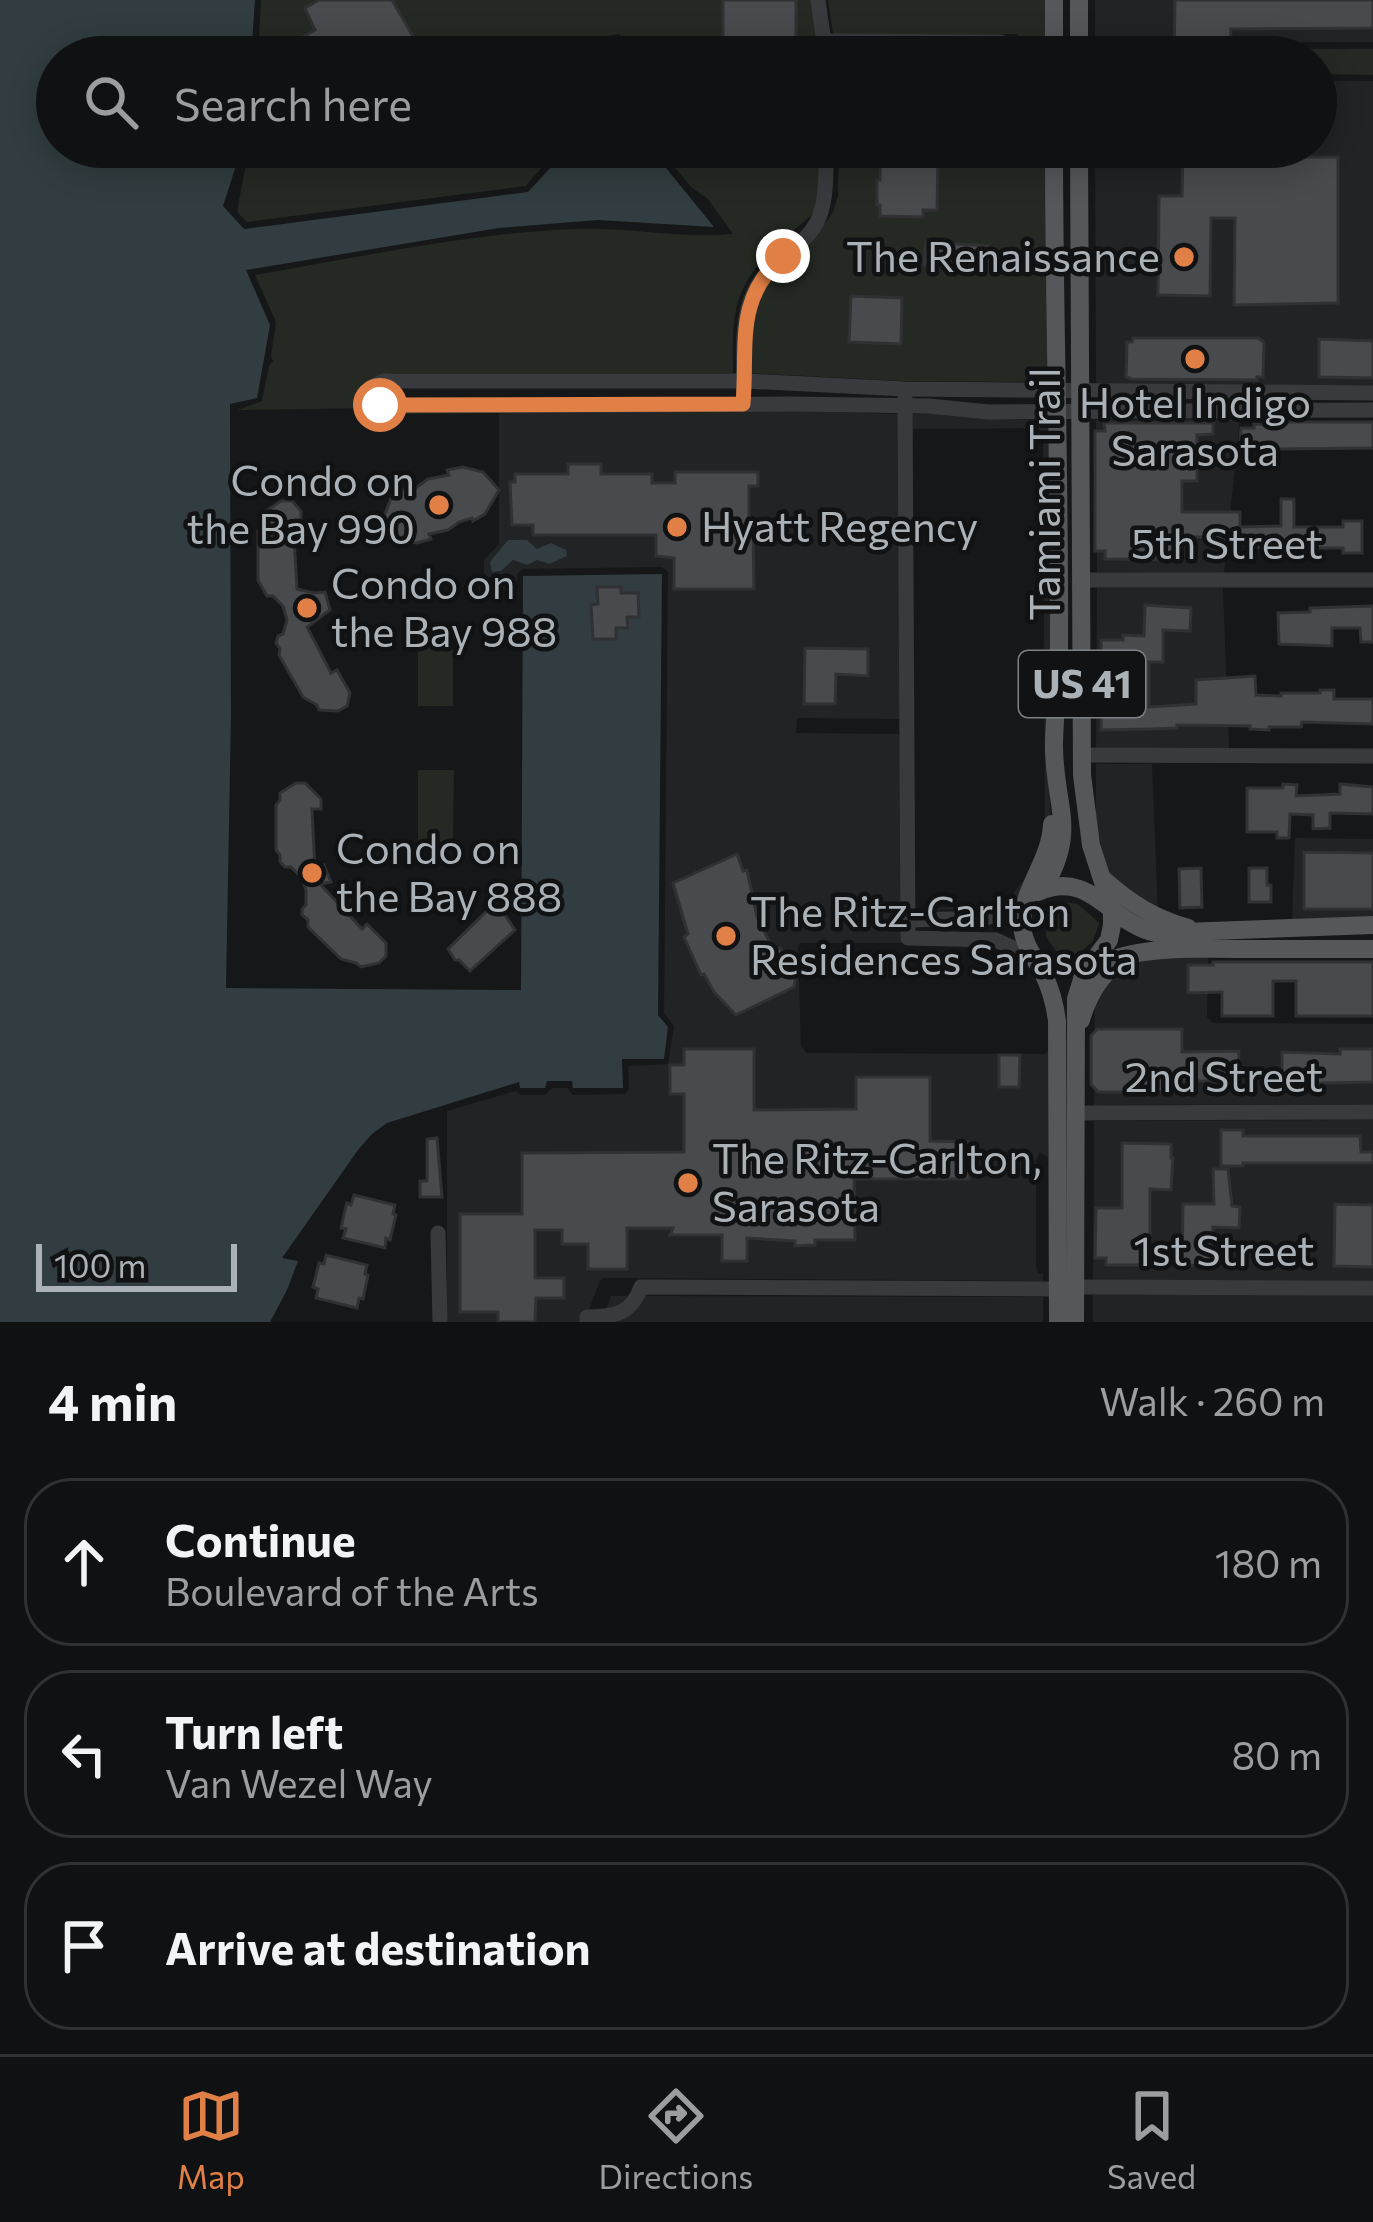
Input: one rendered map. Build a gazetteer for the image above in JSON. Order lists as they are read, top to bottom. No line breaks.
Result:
{"streets":{"main road":["Tamiami Trail","US 41"],"street":["5th Street","2nd Street","1st Street"]},"crossings":[["Tamiami Trail","5th Street"]],"places":["The Renaissance","Hotel Indigo Sarasota","Condo on the Bay 990","Hyatt Regency","Condo on the Bay 988","Condo on the Bay 888","The Ritz-Carlton Residences Sarasota","The Ritz-Carlton, Sarasota"],"scale_bar":"100 m","page":{"search":"Search here","scale":"100 m","heading":["4 min","Walk · 260 m"],"list":[["Continue","Boulevard of the Arts","180 m"],["Turn left","Van Wezel Way","80 m"],"Arrive at destination"],"nav":["Map","Directions","Saved"]}}
